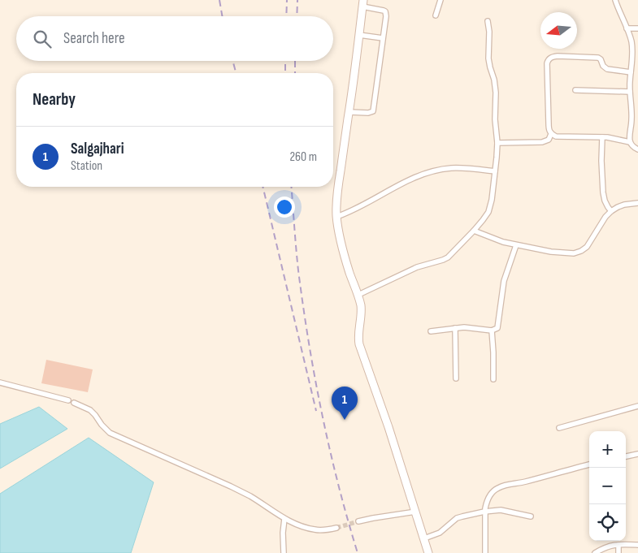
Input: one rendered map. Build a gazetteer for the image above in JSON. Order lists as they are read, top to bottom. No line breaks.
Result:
{"north":"left","page":{"search":"Search here","heading":"Nearby","list":[{"mark":"1","name":"Salgajhari","note":"Station","value":"260 m"}],"pins":"1","map_buttons":["+","−"]}}
